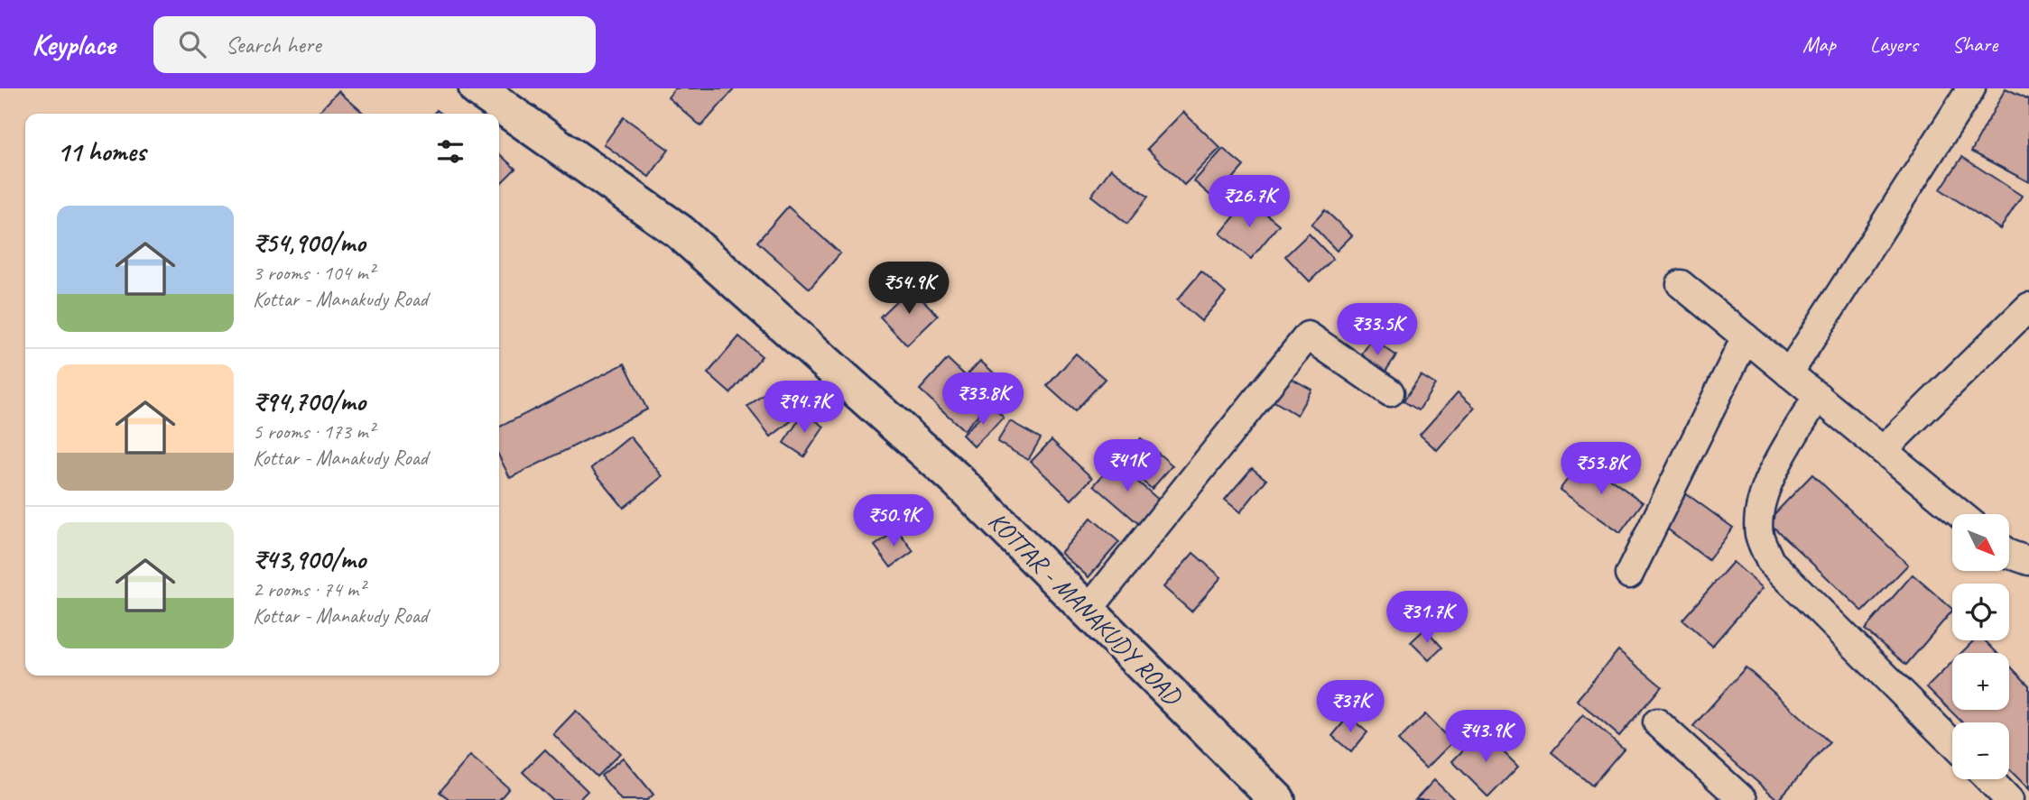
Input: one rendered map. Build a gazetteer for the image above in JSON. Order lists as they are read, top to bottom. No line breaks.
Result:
{"streets":{"main road":["KOTTAR - MANAKUDY ROAD"]},"north":"bottom right","page":{"header":"Keyplace","search":"Search here","nav":["Map","Layers","Share"],"heading":"11 homes","price":["₹26.7K","₹54.9K","₹33.5K","₹33.8K","₹94.7K","₹41K","₹53.8K","₹50.9K","₹31.7K","₹37K","₹43.9K"],"list":[{"name":"₹54,900/mo","note":"3 rooms · 104 m² · Kottar - Manakudy Road"},{"name":"₹94,700/mo","note":"5 rooms · 173 m² · Kottar - Manakudy Road"},{"name":"₹43,900/mo","note":"2 rooms · 74 m² · Kottar - Manakudy Road"}],"map_buttons":["+","−"]}}
